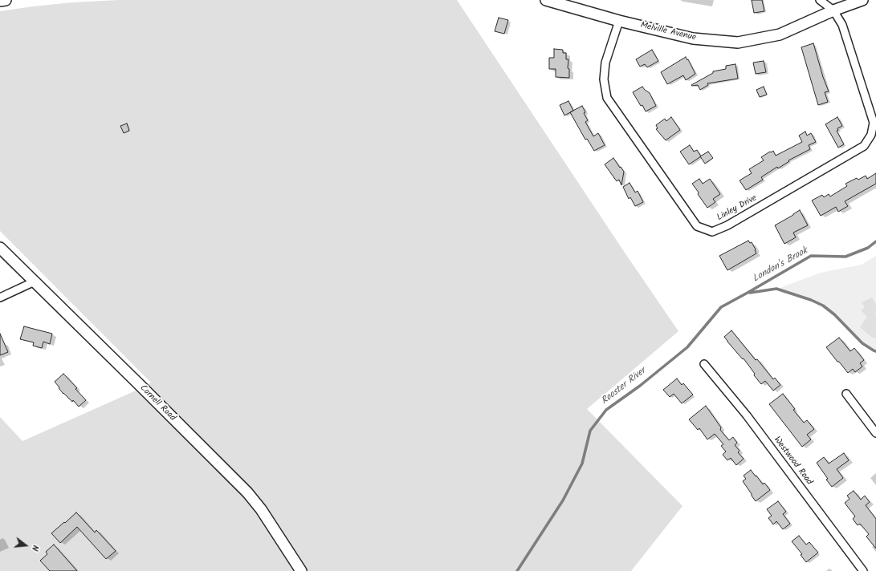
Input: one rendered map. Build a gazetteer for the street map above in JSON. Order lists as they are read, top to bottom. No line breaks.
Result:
{"streets":{"street":["Melville Avenue","Linley Drive","Cornell Road","Westwood Road"]},"crossings":[["Melville Avenue","Linley Drive"]],"water":["London's Brook","Rooster River"],"north":"right"}
